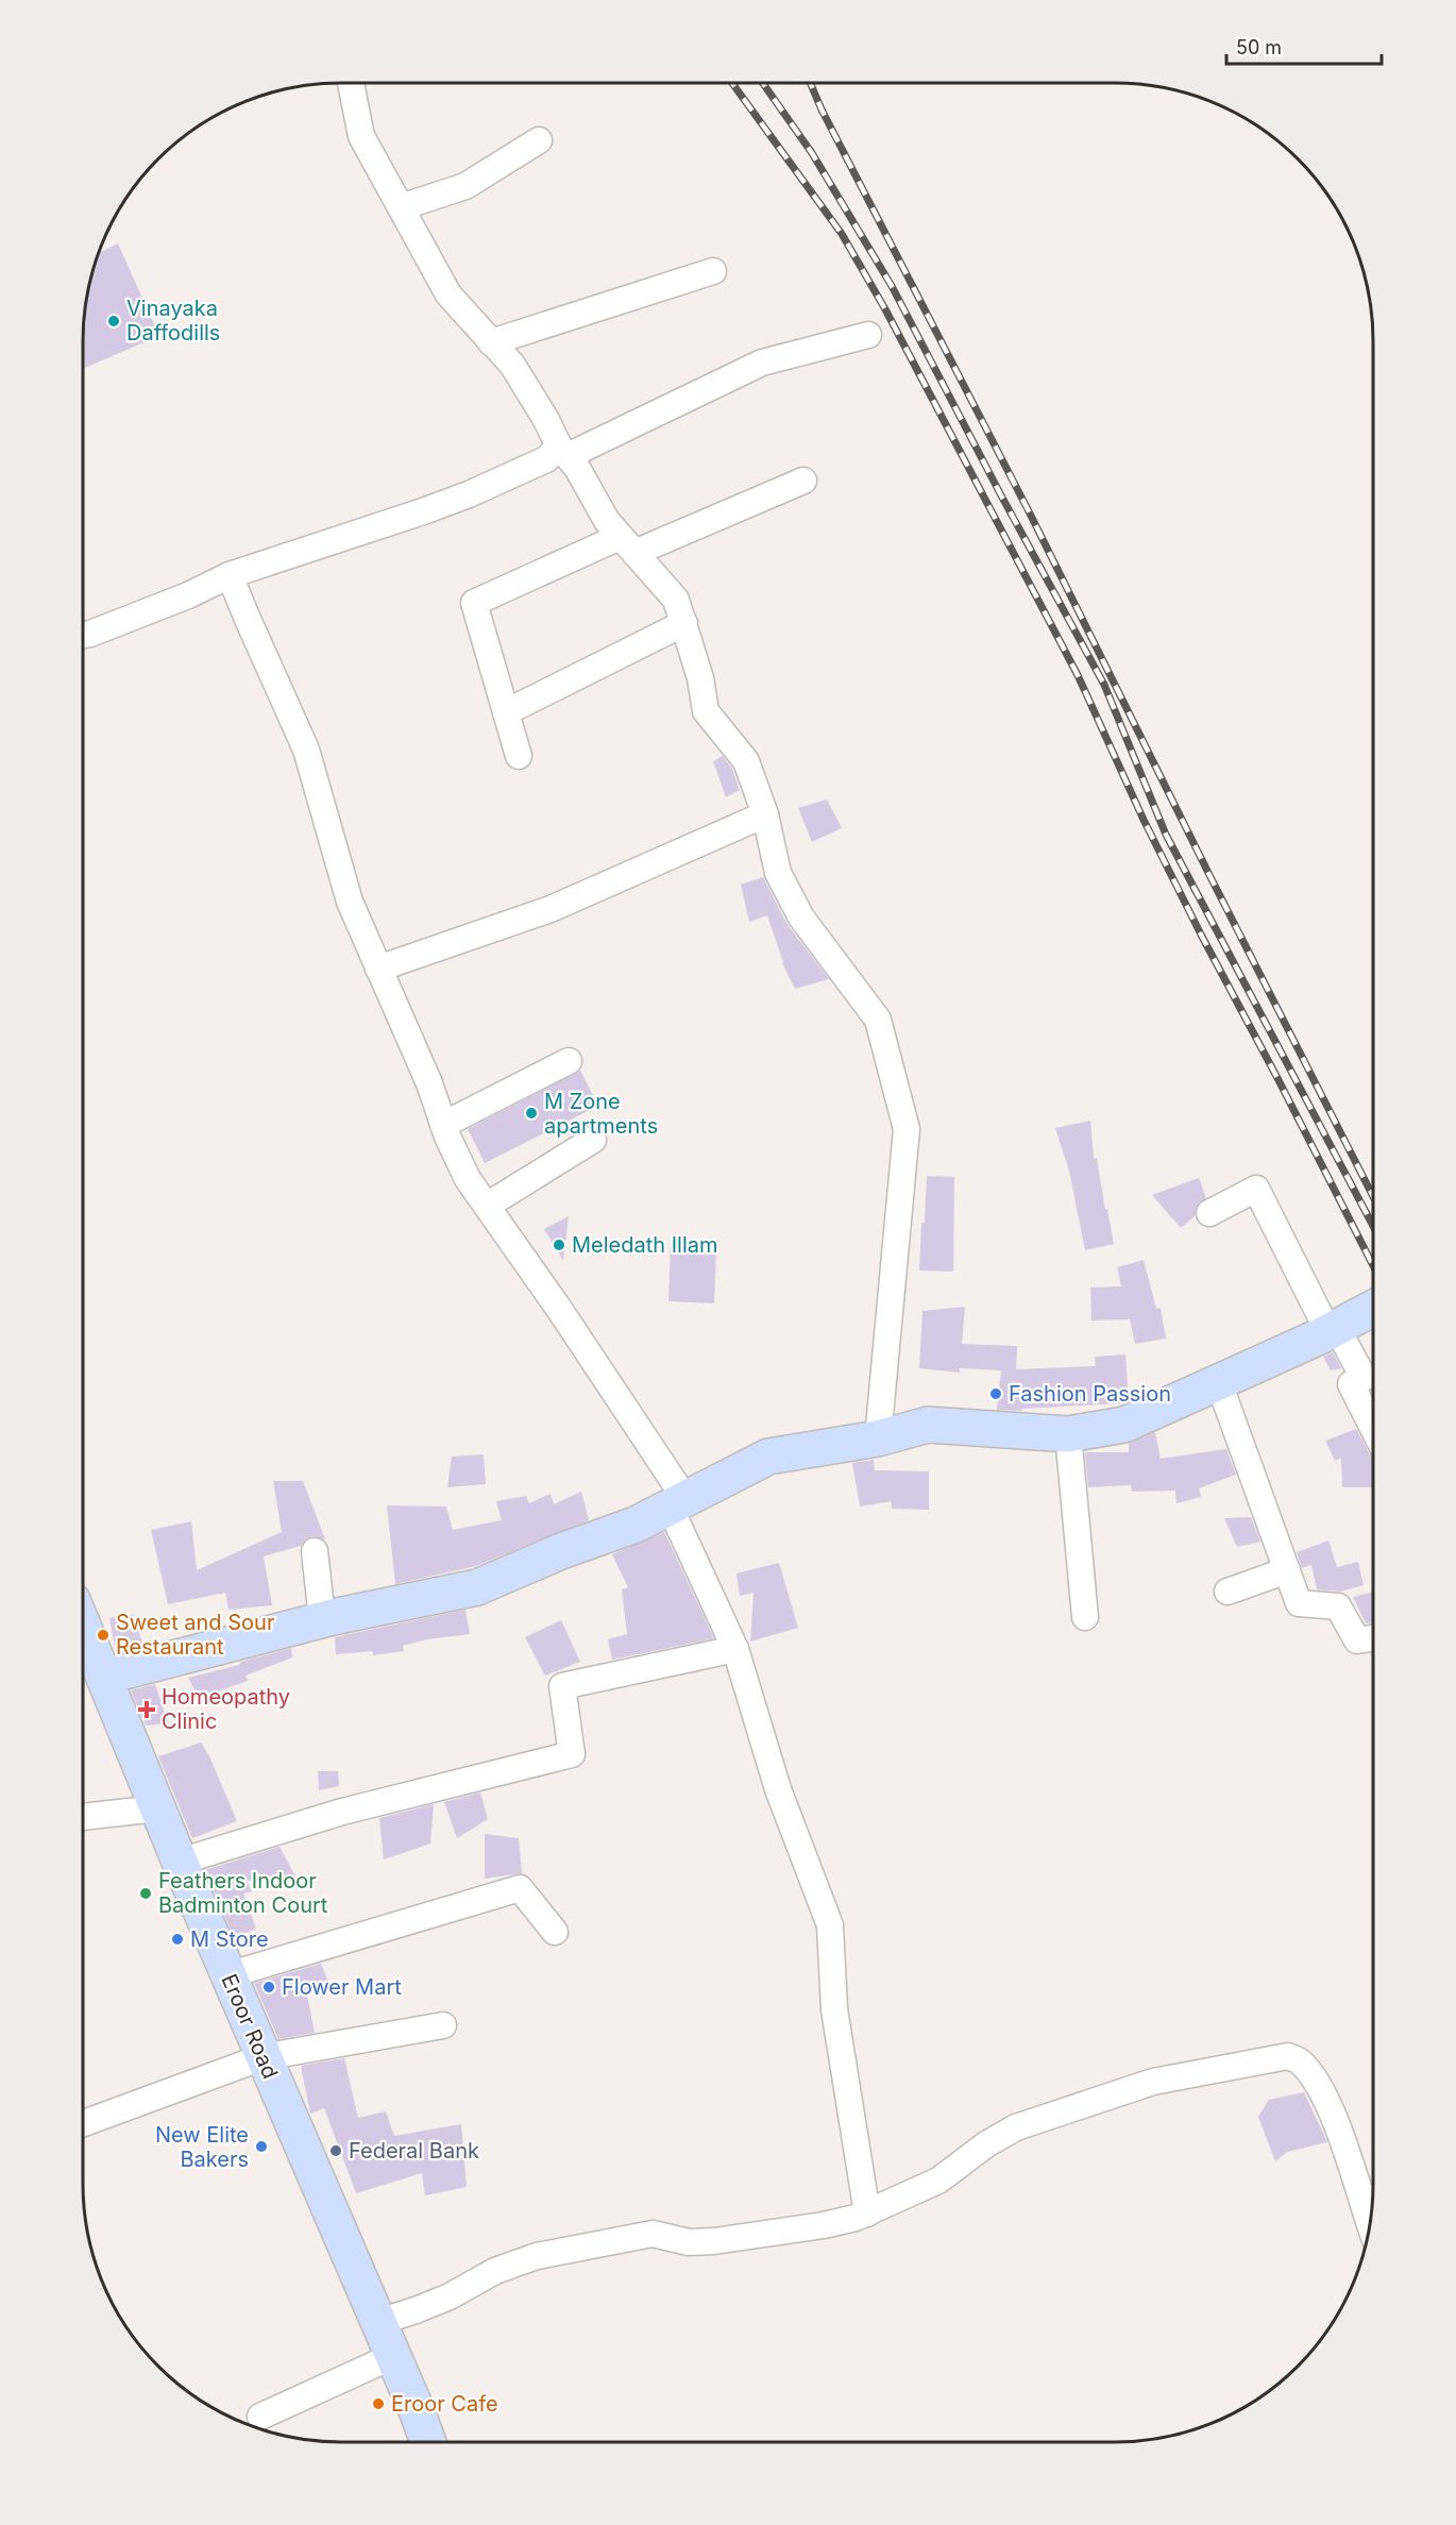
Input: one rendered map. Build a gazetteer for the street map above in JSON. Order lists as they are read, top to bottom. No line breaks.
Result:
{"streets":{"main road":["Eroor Road"]},"places":{"other":["Vinayaka Daffodills","M Zone apartments","Meledath Illam","Fashion Passion","Sweet and Sour Restaurant","Feathers Indoor Badminton Court","M Store","Flower Mart","New Elite Bakers","Federal Bank","Eroor Cafe"],"health":["Homeopathy Clinic"]},"scale_bar":"50 m"}
